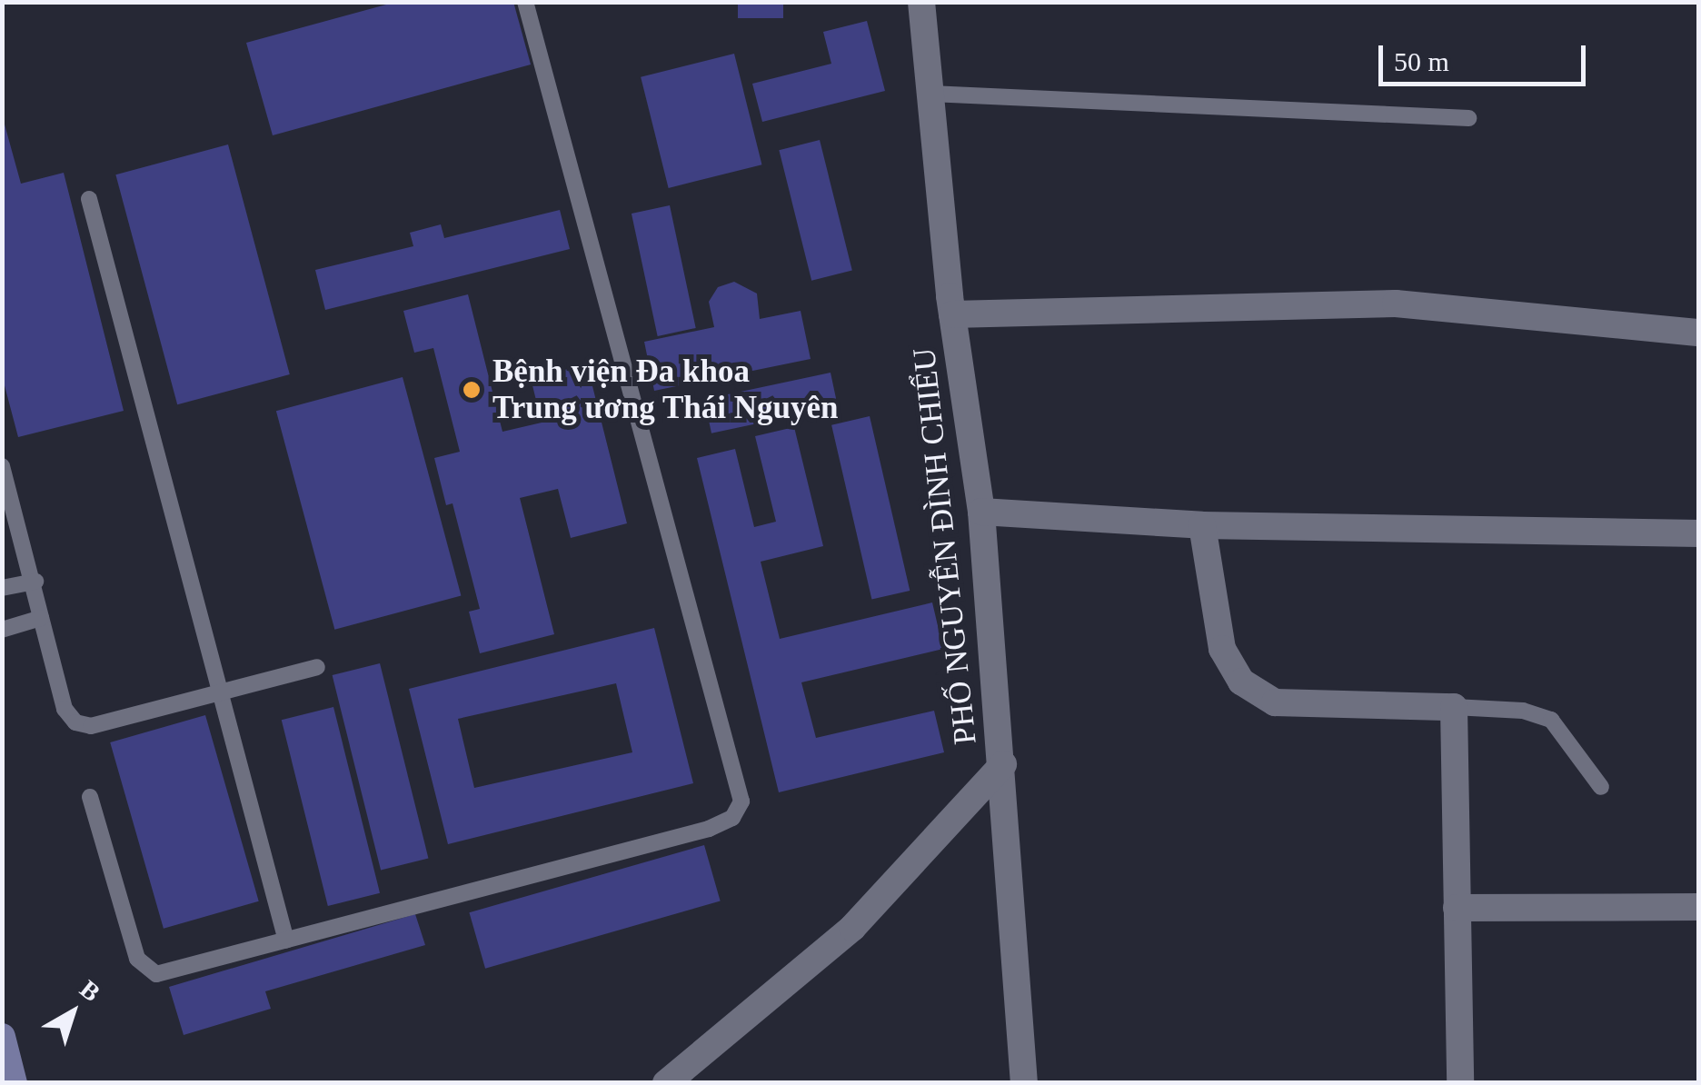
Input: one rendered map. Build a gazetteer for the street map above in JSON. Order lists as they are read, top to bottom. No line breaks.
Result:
{"streets":{"street":["PHỐ NGUYỄN ĐÌNH CHIỂU"]},"places":["Bệnh viện Đa khoa Trung ương Thái Nguyên"],"scale_bar":"50 m","north":"top right"}
